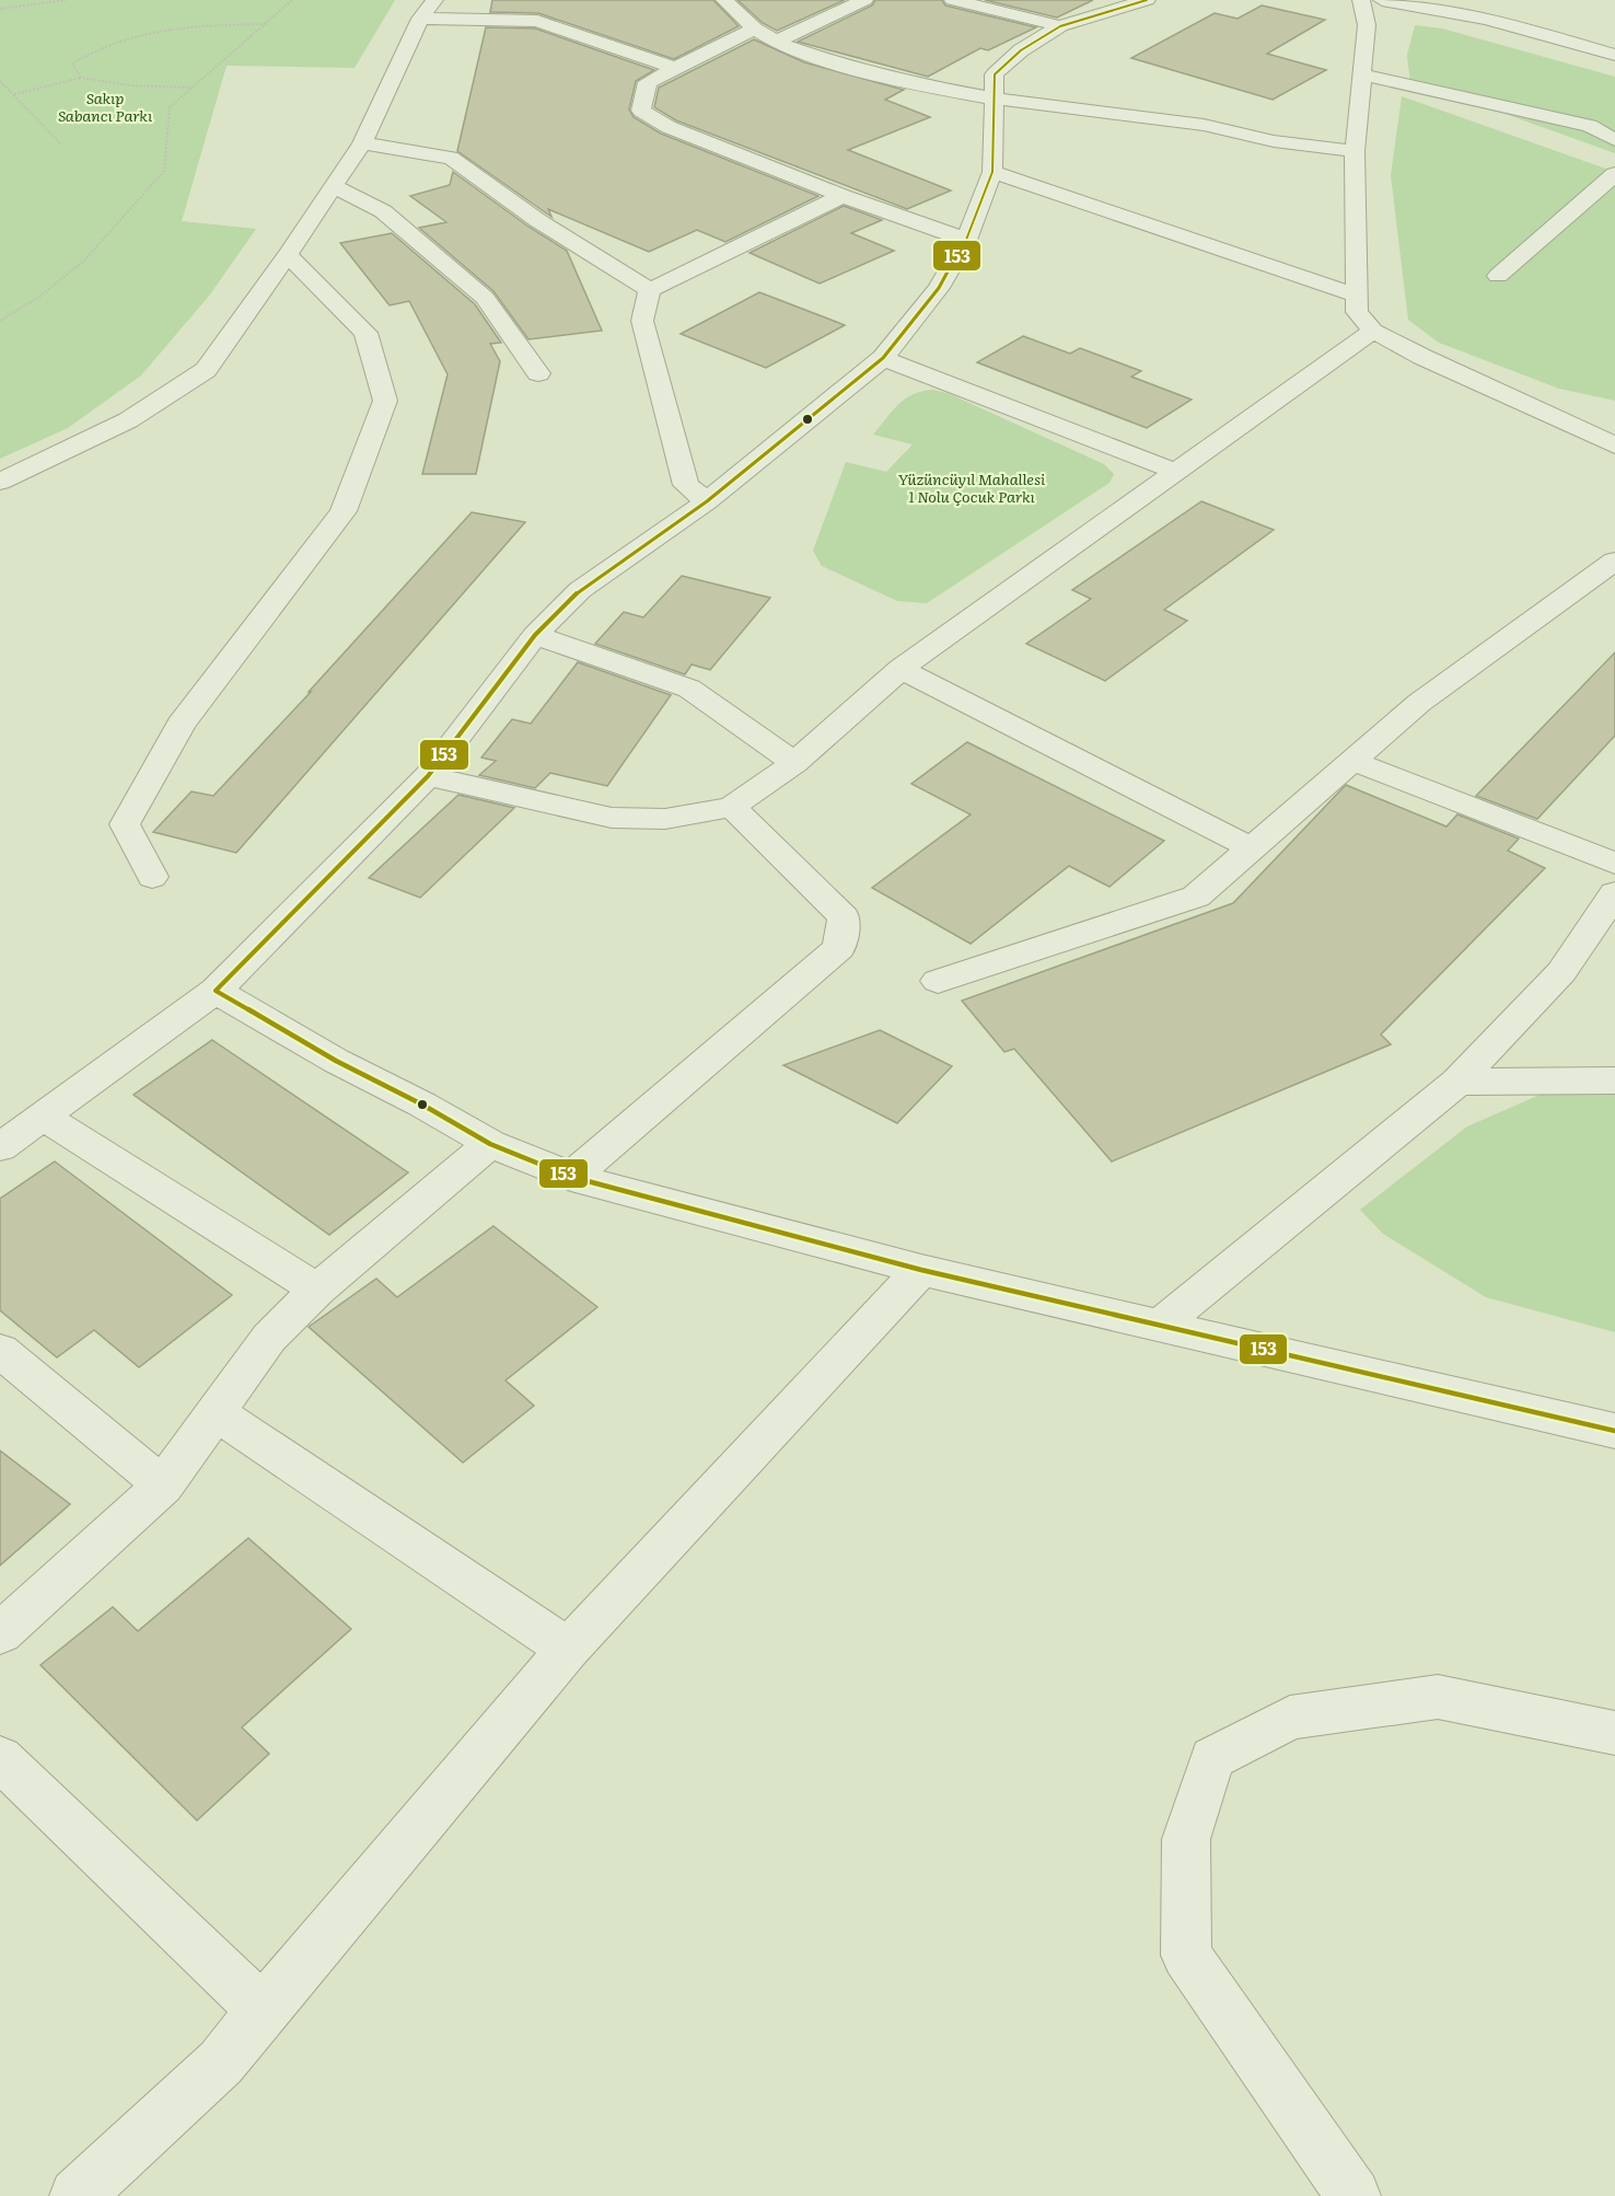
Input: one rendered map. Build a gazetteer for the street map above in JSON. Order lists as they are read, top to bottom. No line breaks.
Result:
{"parks":["Sakıp Sabancı Parkı","Yüzüncüyıl Mahallesi 1 Nolu Çocuk Parkı"],"lines":["transit line 153"]}
